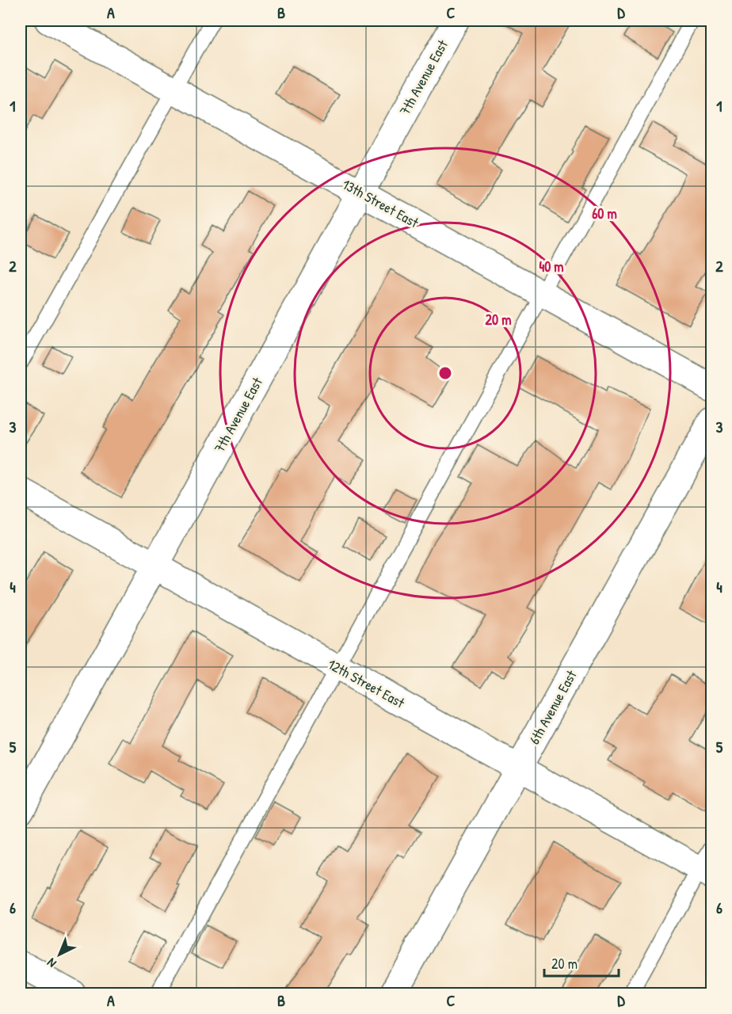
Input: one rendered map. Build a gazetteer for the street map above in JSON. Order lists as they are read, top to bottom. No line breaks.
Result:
{"streets":{"street":["7th Avenue East","13th Street East","12th Street East","6th Avenue East"]},"crossings":[["7th Avenue East","13th Street East"],["7th Avenue East","12th Street East"],["12th Street East","6th Avenue East"]],"scale_bar":"20 m","north":"bottom left","grid":{"columns":["A","B","C","D"],"rows":["1","2","3","4","5","6"]},"rings":["60 m","40 m","20 m"]}
